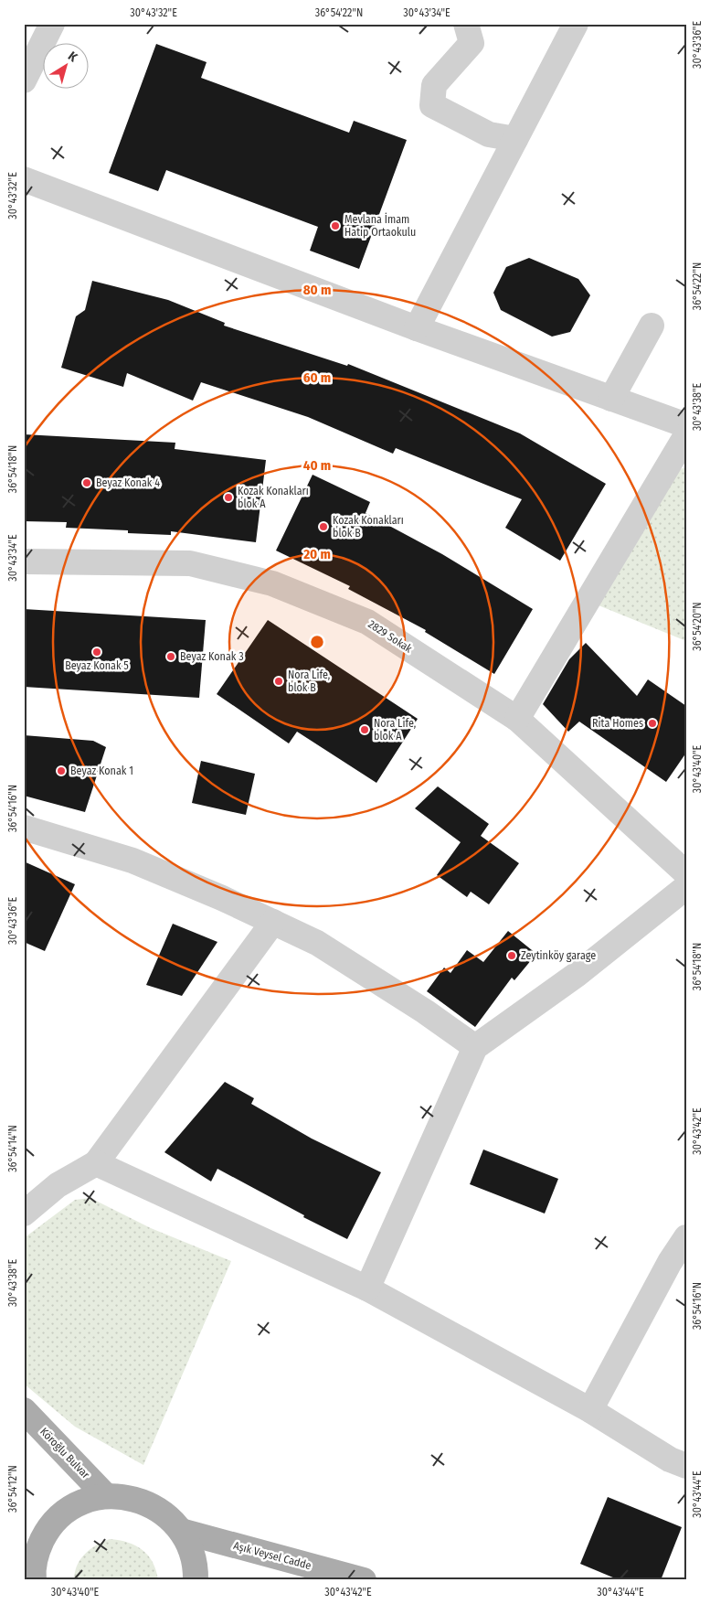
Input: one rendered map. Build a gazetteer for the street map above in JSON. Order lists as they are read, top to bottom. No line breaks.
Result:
{"streets":{"main road":["Köroğlu Bulvar","Aşık Veysel Cadde"],"street":["2829 Sokak"]},"places":["Mevlana İmam Hatip Ortaokulu","Beyaz Konak 4","Kozak Konakları blok A","Kozak Konakları blok B","Beyaz Konak 5","Beyaz Konak 3","Nora Life, blok B","Rita Homes","Nora Life, blok A","Beyaz Konak 1","Zeytinköy garage"],"north":"top right","coordinates":["30°43'32\"E","36°54'22\"N","30°43'34\"E","30°43'36\"E","30°43'38\"E","36°54'18\"N","36°54'20\"N","30°43'40\"E","36°54'16\"N","30°43'42\"E","36°54'14\"N","36°54'12\"N","30°43'44\"E"],"rings":["80 m","60 m","40 m","20 m"]}
